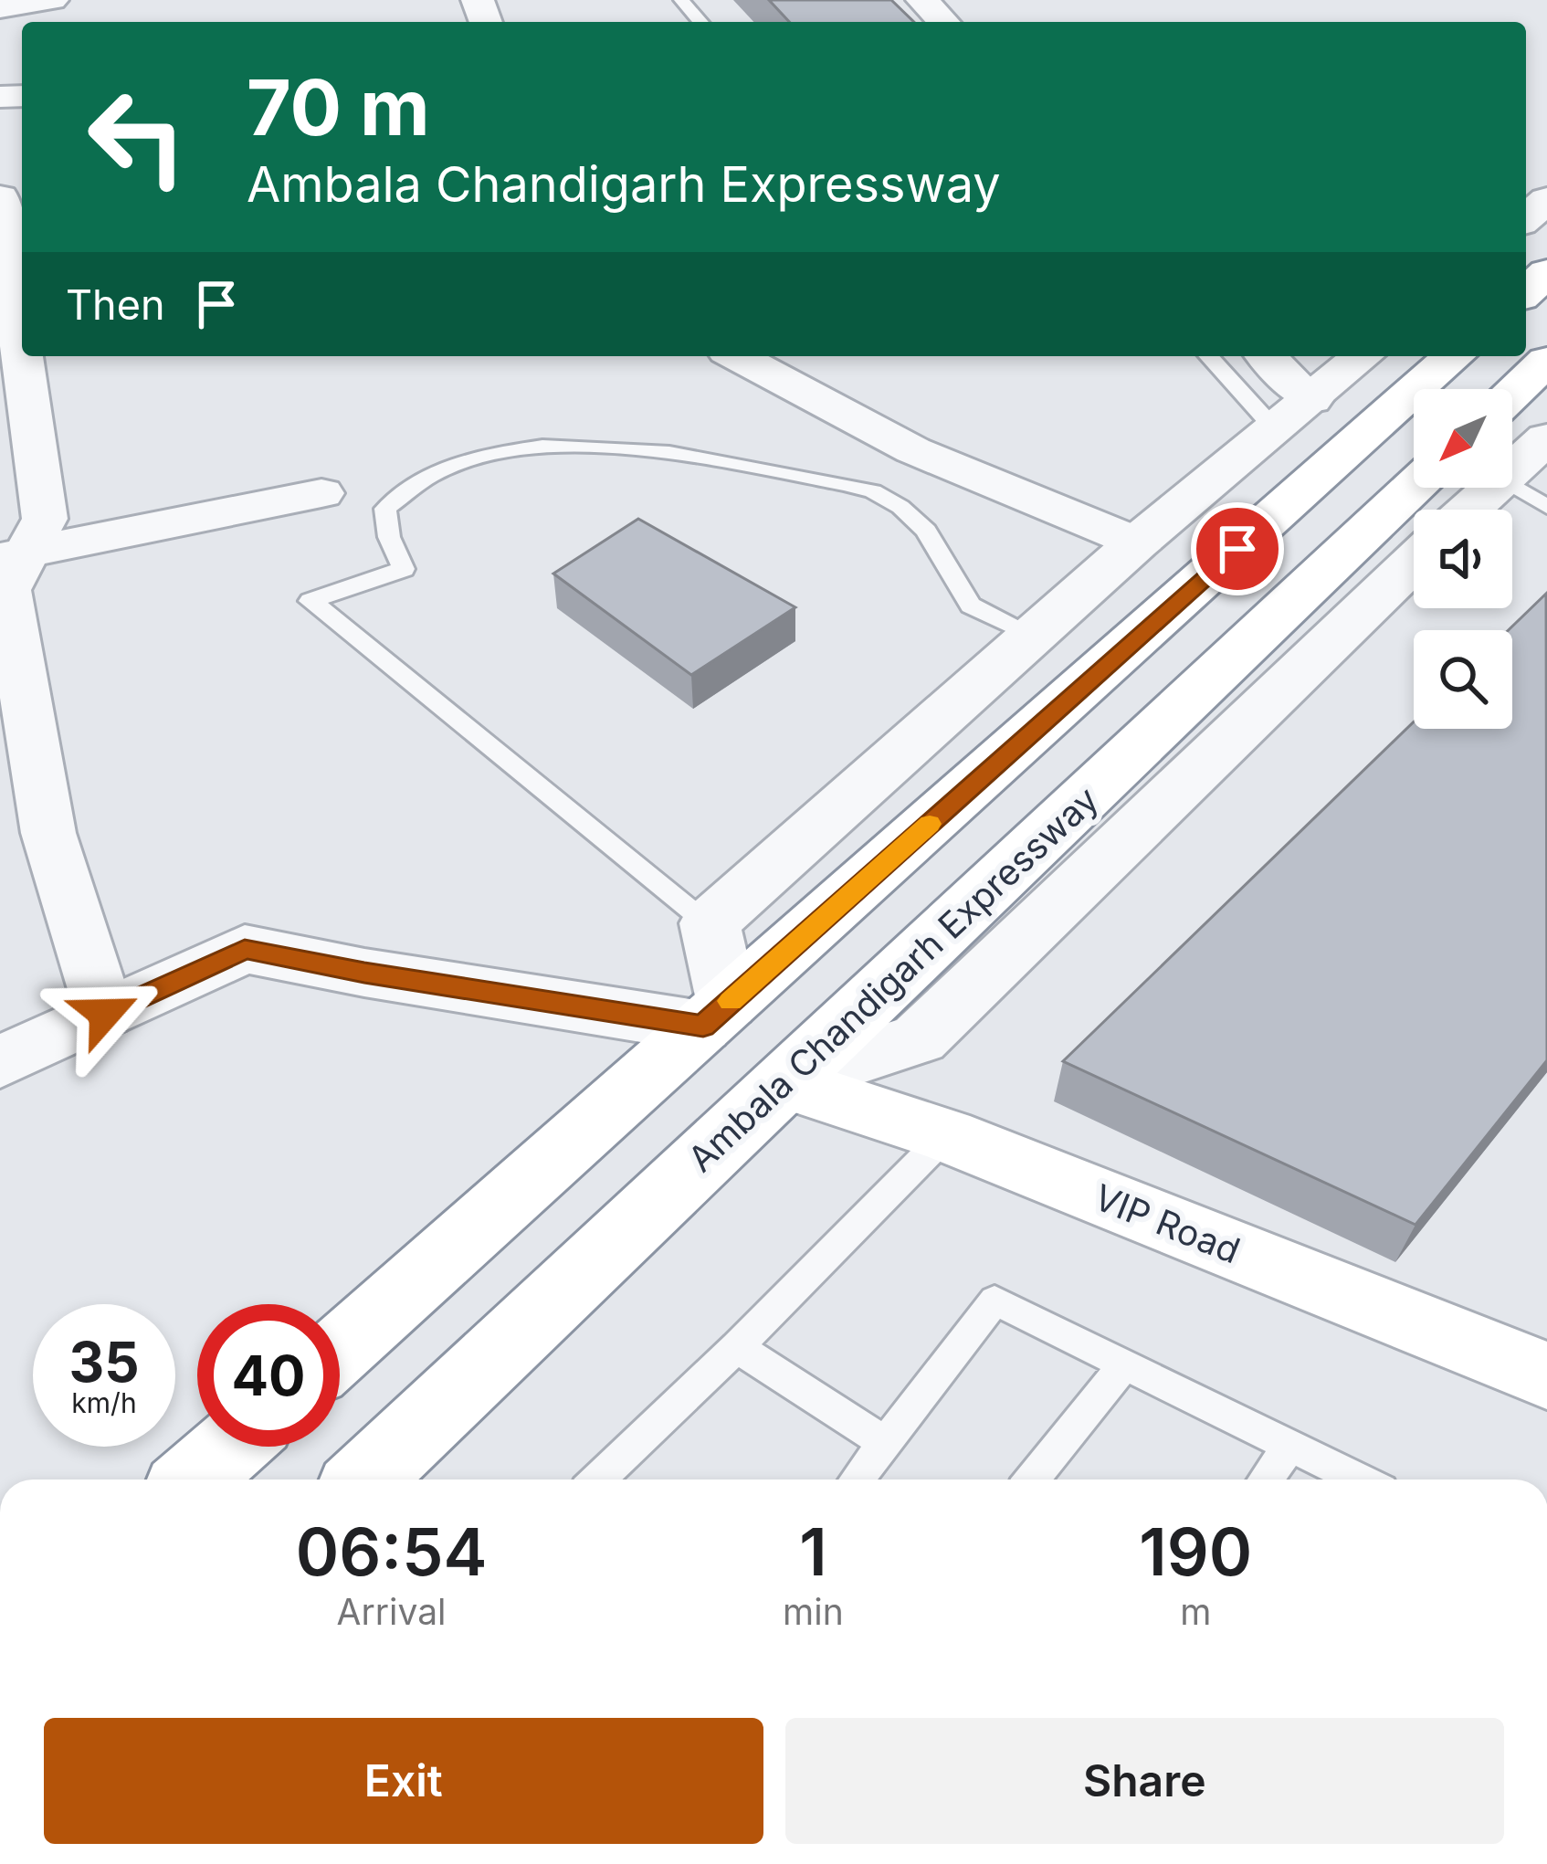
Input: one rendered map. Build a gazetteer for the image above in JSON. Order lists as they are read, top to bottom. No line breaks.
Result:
{"streets":{"main road":["Ambala Chandigarh Expressway","VIP Road"]},"crossings":[["Ambala Chandigarh Expressway","VIP Road"]],"north":"bottom left","page":{"turn":["70 m","Ambala Chandigarh Expressway"],"then":"Then","speed":"35 km/h","limit":"40","eta":["06:54","Arrival","1","min","190","m"],"buttons":["Exit","Share"]}}
